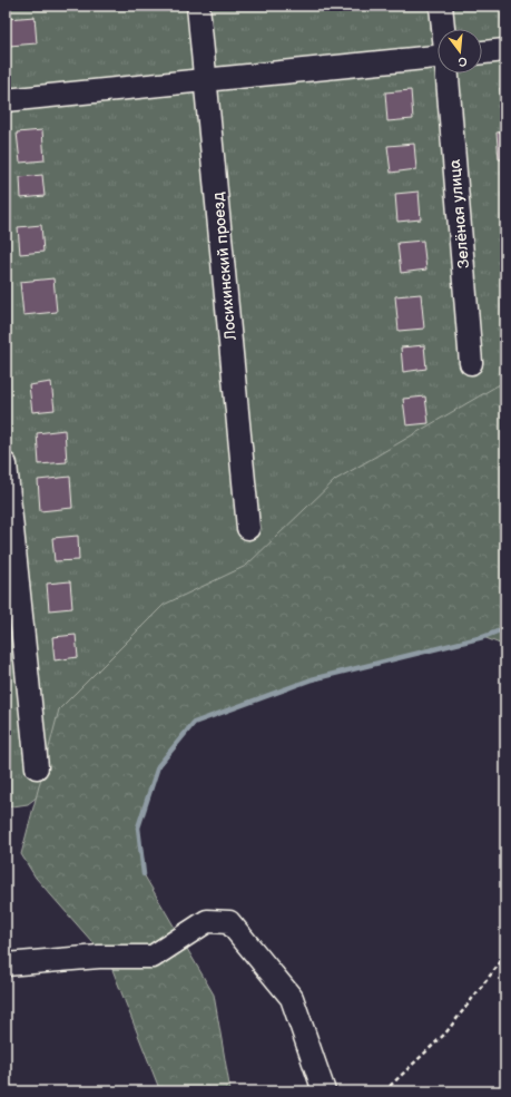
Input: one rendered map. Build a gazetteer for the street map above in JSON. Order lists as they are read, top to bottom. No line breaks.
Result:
{"streets":{"street":["Зелёная улица","Лосихинский проезд"]},"north":"bottom"}
